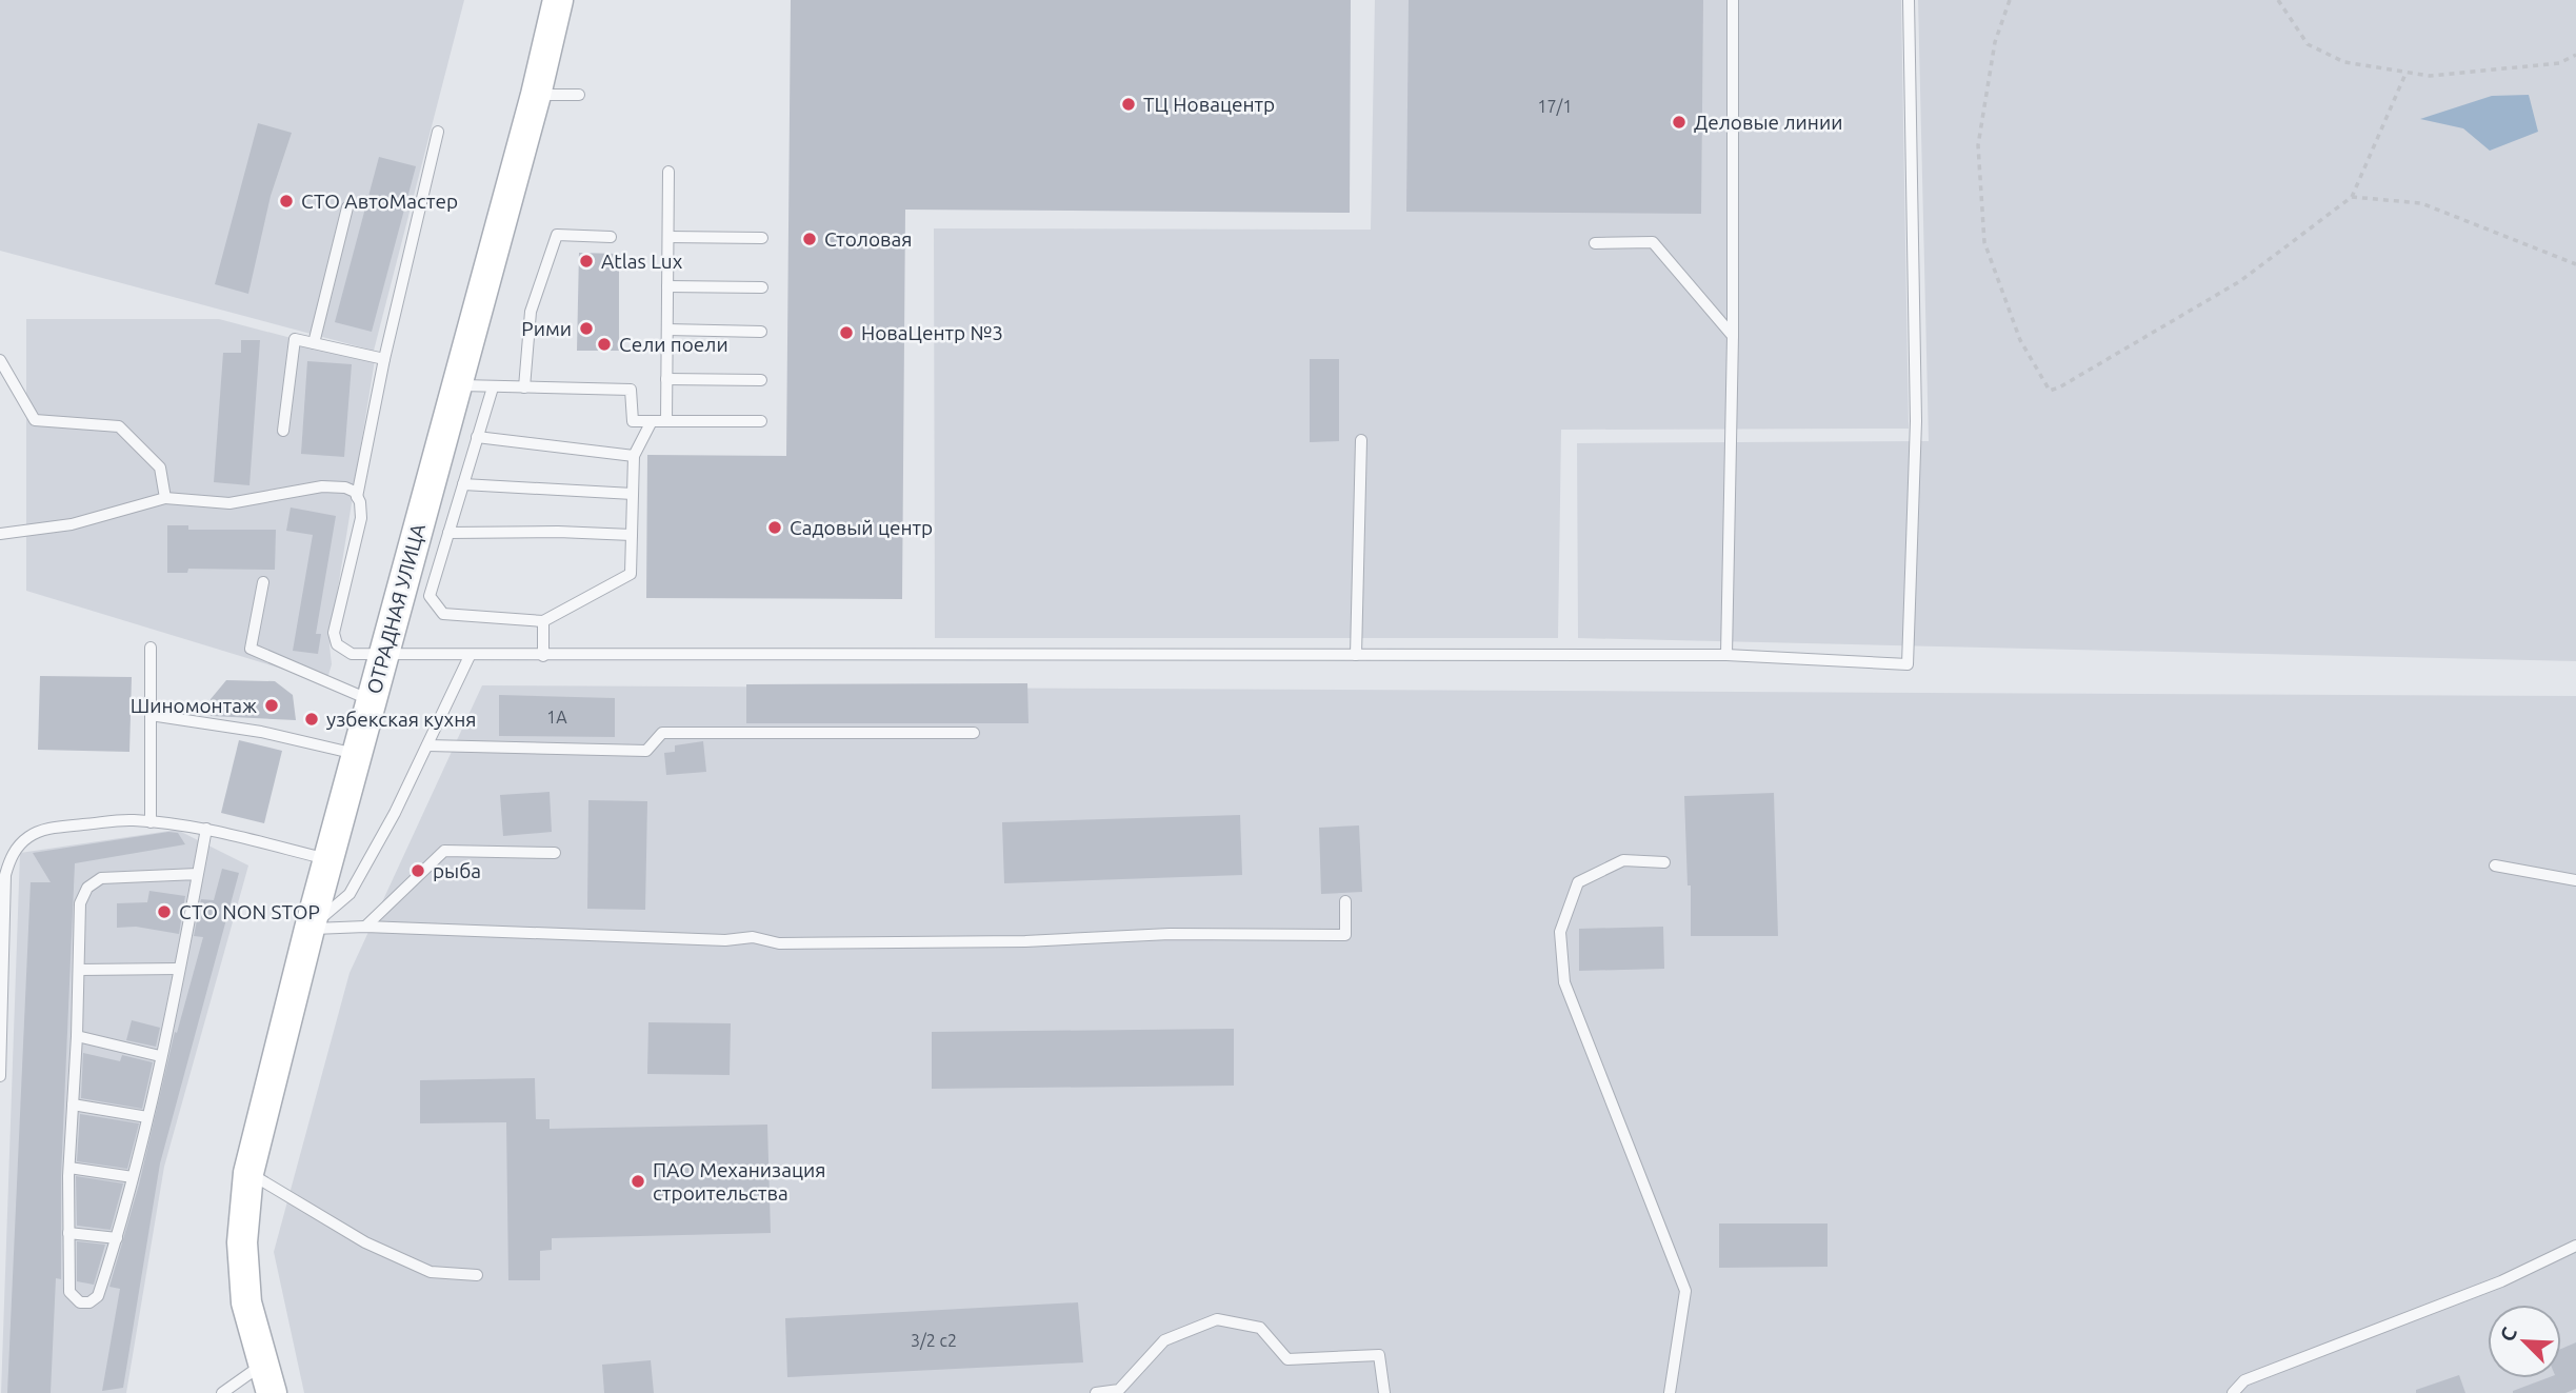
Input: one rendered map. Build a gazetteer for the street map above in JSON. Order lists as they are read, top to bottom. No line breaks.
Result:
{"streets":{"main road":["ОТРАДНАЯ УЛИЦА"]},"places":["ТЦ Новацентр","Деловые линии","СТО АвтоМастер","Столовая","Atlas Lux","Рими","НоваЦентр №3","Сели поели","Садовый центр","Шиномонтаж","узбекская кухня","рыба","СТО NON STOP","ПАО Механизация строительства"],"house_numbers":["17/1","1А","3/2 с2"],"north":"top left"}
